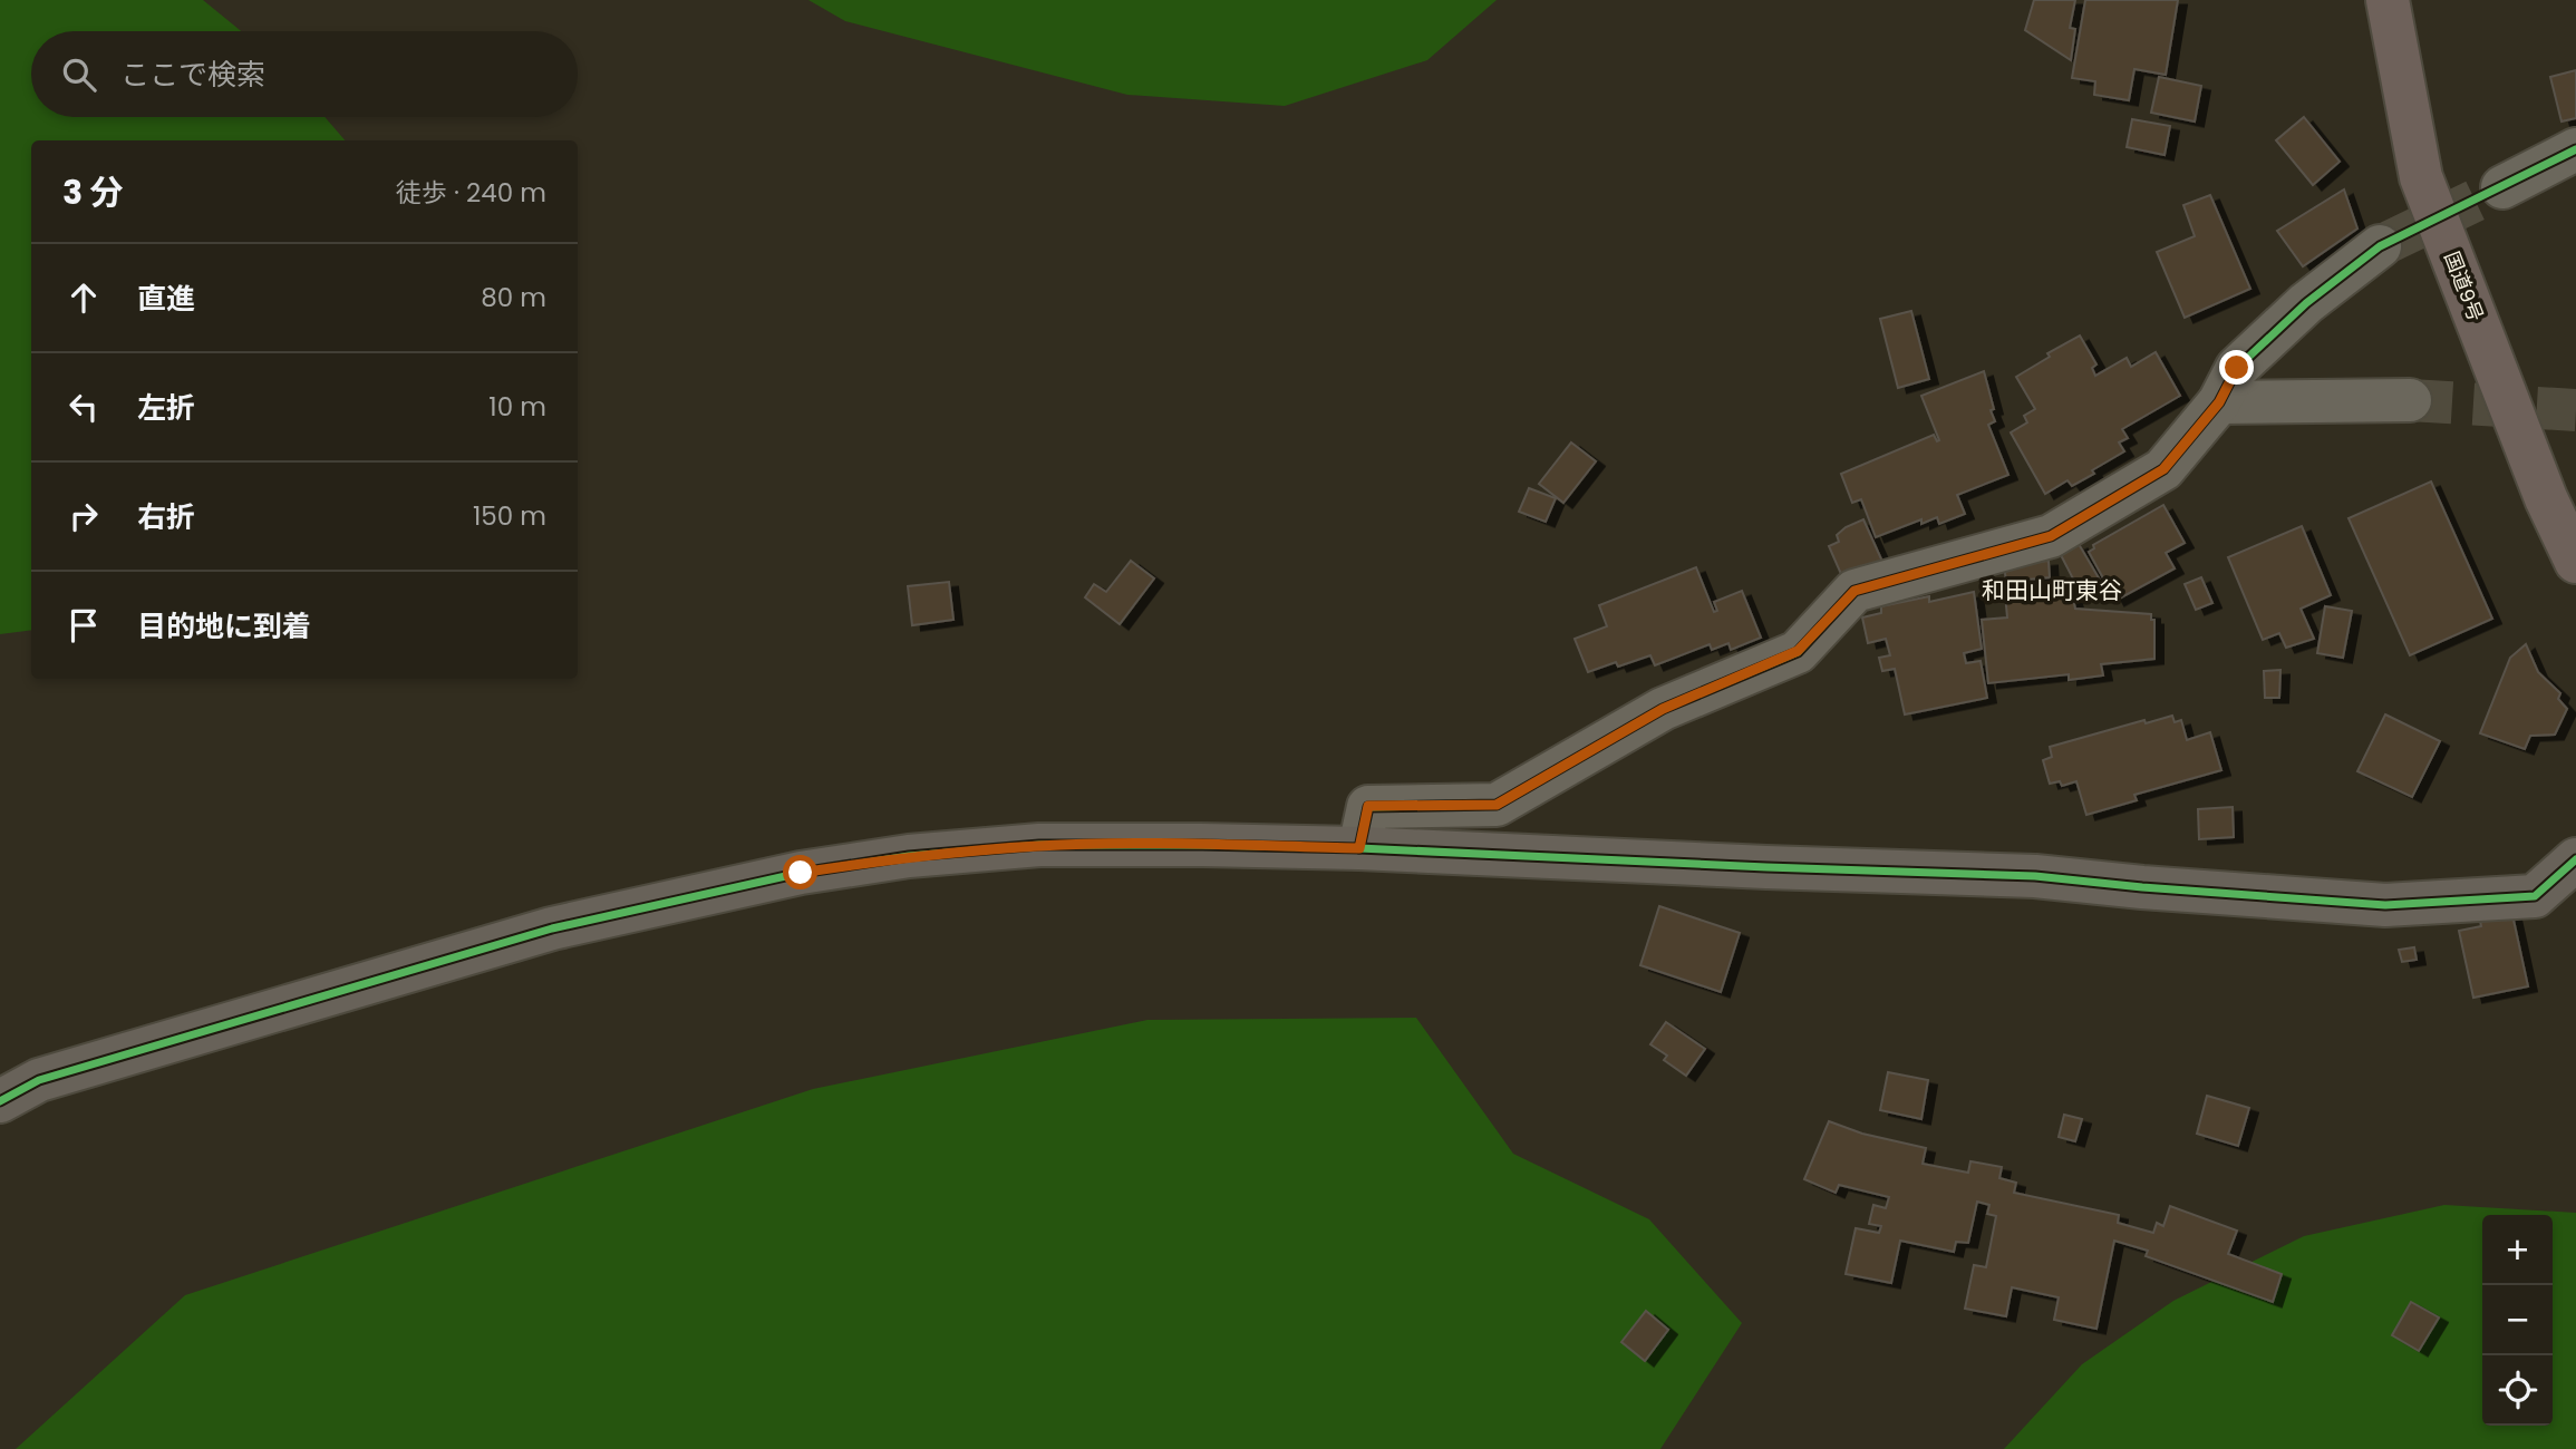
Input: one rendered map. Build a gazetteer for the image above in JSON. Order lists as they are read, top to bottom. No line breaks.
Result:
{"streets":{"highway":["国道9号"]},"districts":["和田山町東谷"],"page":{"search":"ここで検索","heading":["3 分","徒歩 · 240 m"],"list":[["直進","80 m"],["左折","10 m"],["右折","150 m"],"目的地に到着"],"map_buttons":["+","−"]}}
